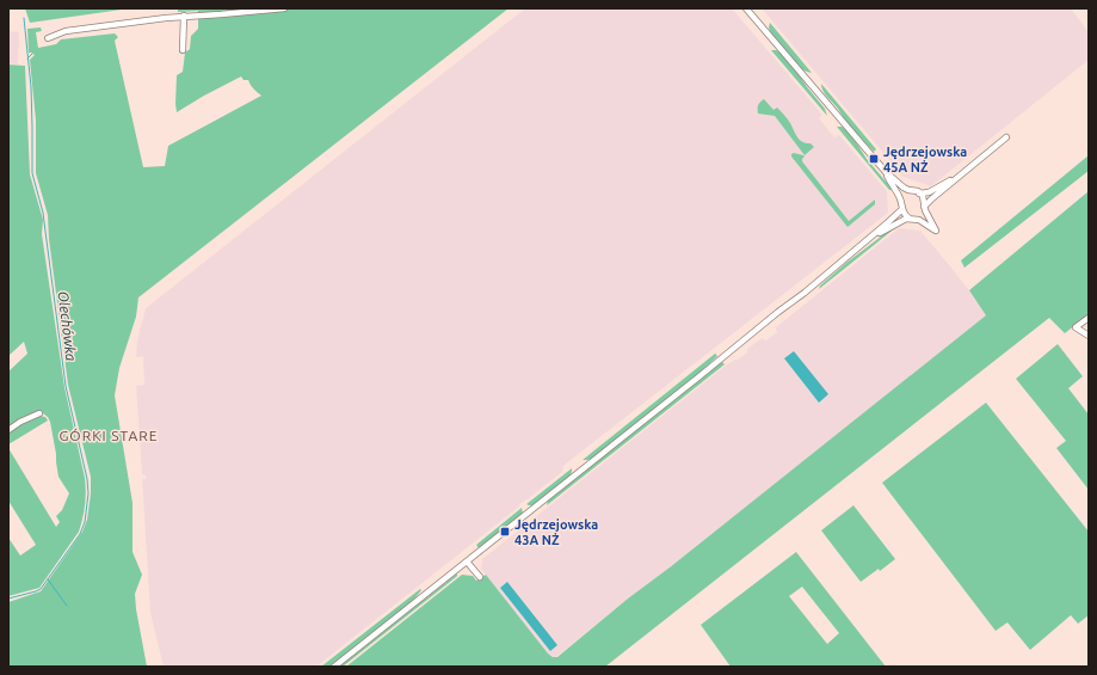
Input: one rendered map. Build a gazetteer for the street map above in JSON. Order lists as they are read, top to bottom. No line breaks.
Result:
{"districts":["GÓRKI STARE"],"water":["Olechówka"],"places":{"transit":["Jędrzejowska 45A NŻ","Jędrzejowska 43A NŻ"]}}
